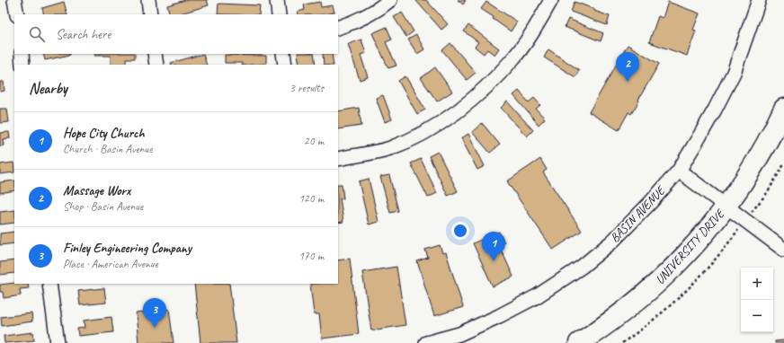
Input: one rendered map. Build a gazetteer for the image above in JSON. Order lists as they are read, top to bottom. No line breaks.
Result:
{"streets":{"main road":["UNIVERSITY DRIVE"],"street":["BASIN AVENUE"]},"page":{"search":"Search here","pins":["2","1","3"],"heading":["Nearby","3 results"],"list":[{"mark":"1","name":"Hope City Church","note":"Church · Basin Avenue","value":"20 m"},{"mark":"2","name":"Massage Worx","note":"Shop · Basin Avenue","value":"120 m"},{"mark":"3","name":"Finley Engineering Company","note":"Place · American Avenue","value":"170 m"}],"map_buttons":["+","−"]}}
